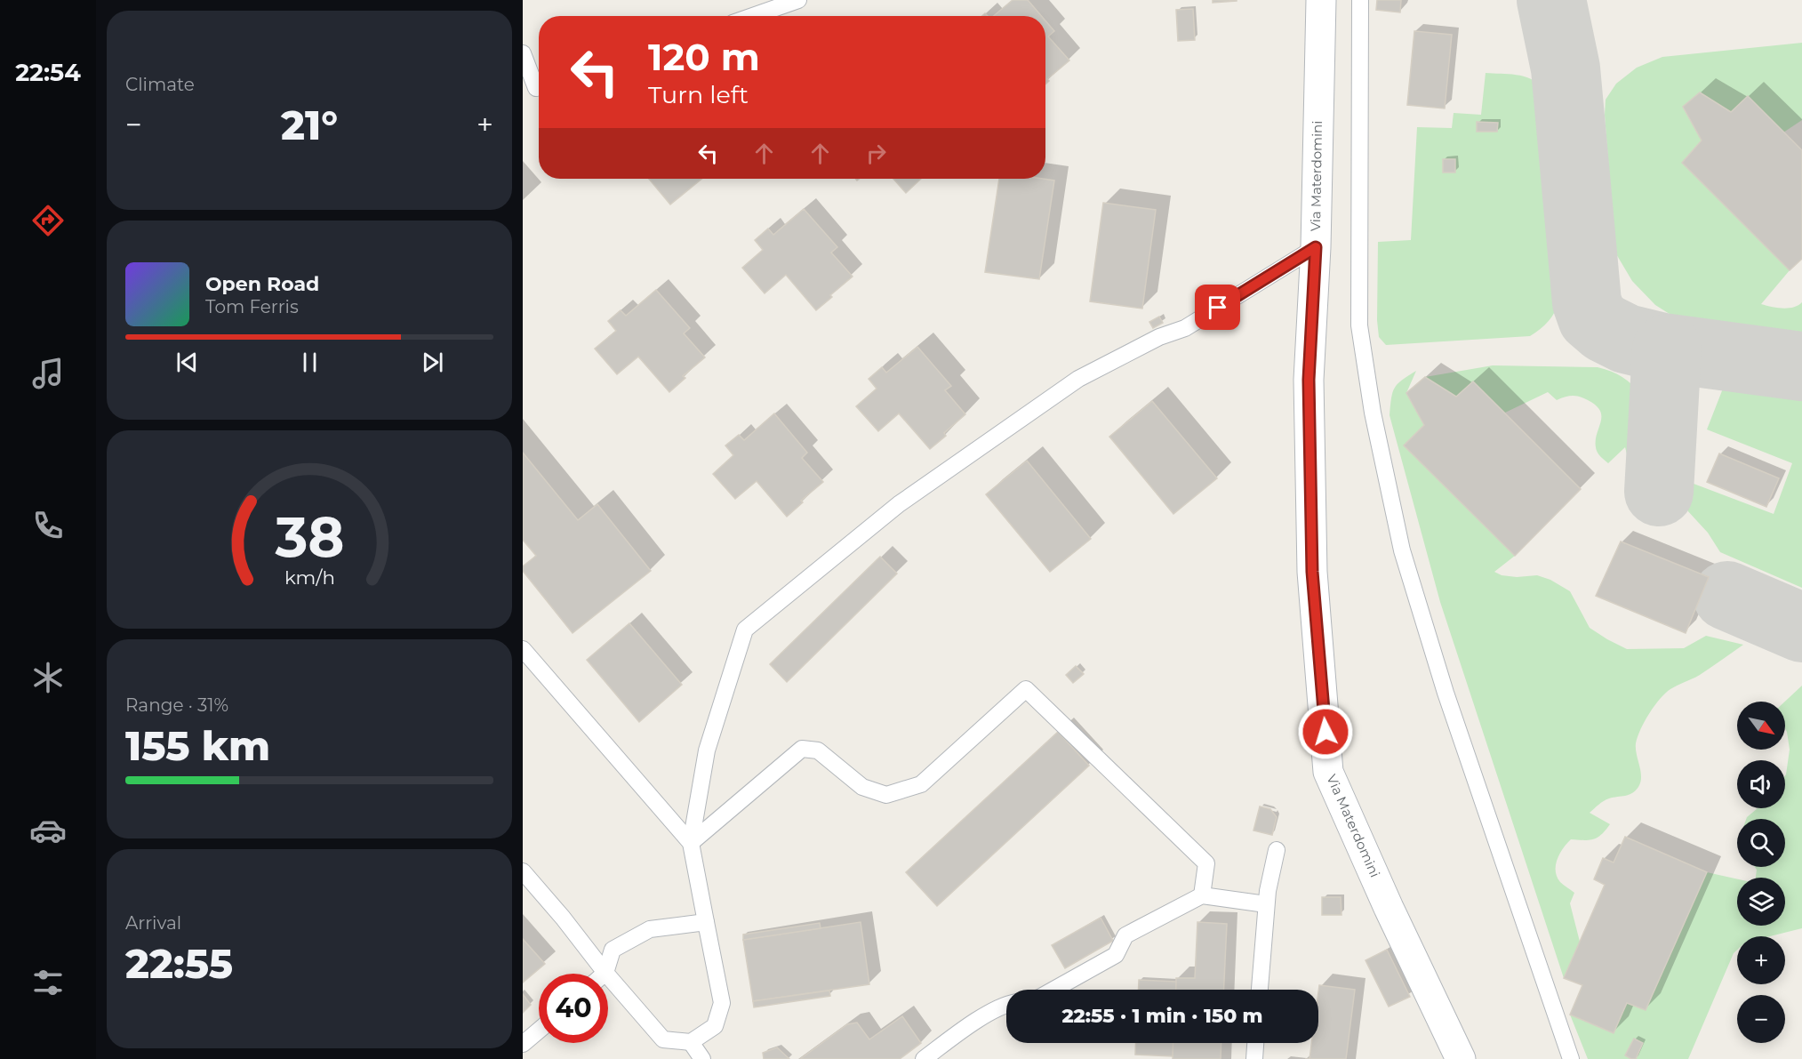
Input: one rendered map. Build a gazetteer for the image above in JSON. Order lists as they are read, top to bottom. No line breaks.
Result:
{"streets":{"street":["Via Materdomini"]},"north":"bottom right","page":{"tabs":"22:54","tile":["Climate",["Range · 31%","155 km"],["Arrival","22:55"]],"turn":["120 m","Turn left"],"heat":["−","21°","+"],"song":["Open Road","Tom Ferris"],"map_buttons":["+","−"],"limit":"40","trip":"22:55 · 1 min · 150 m","gauge":["38","km/h"]}}
